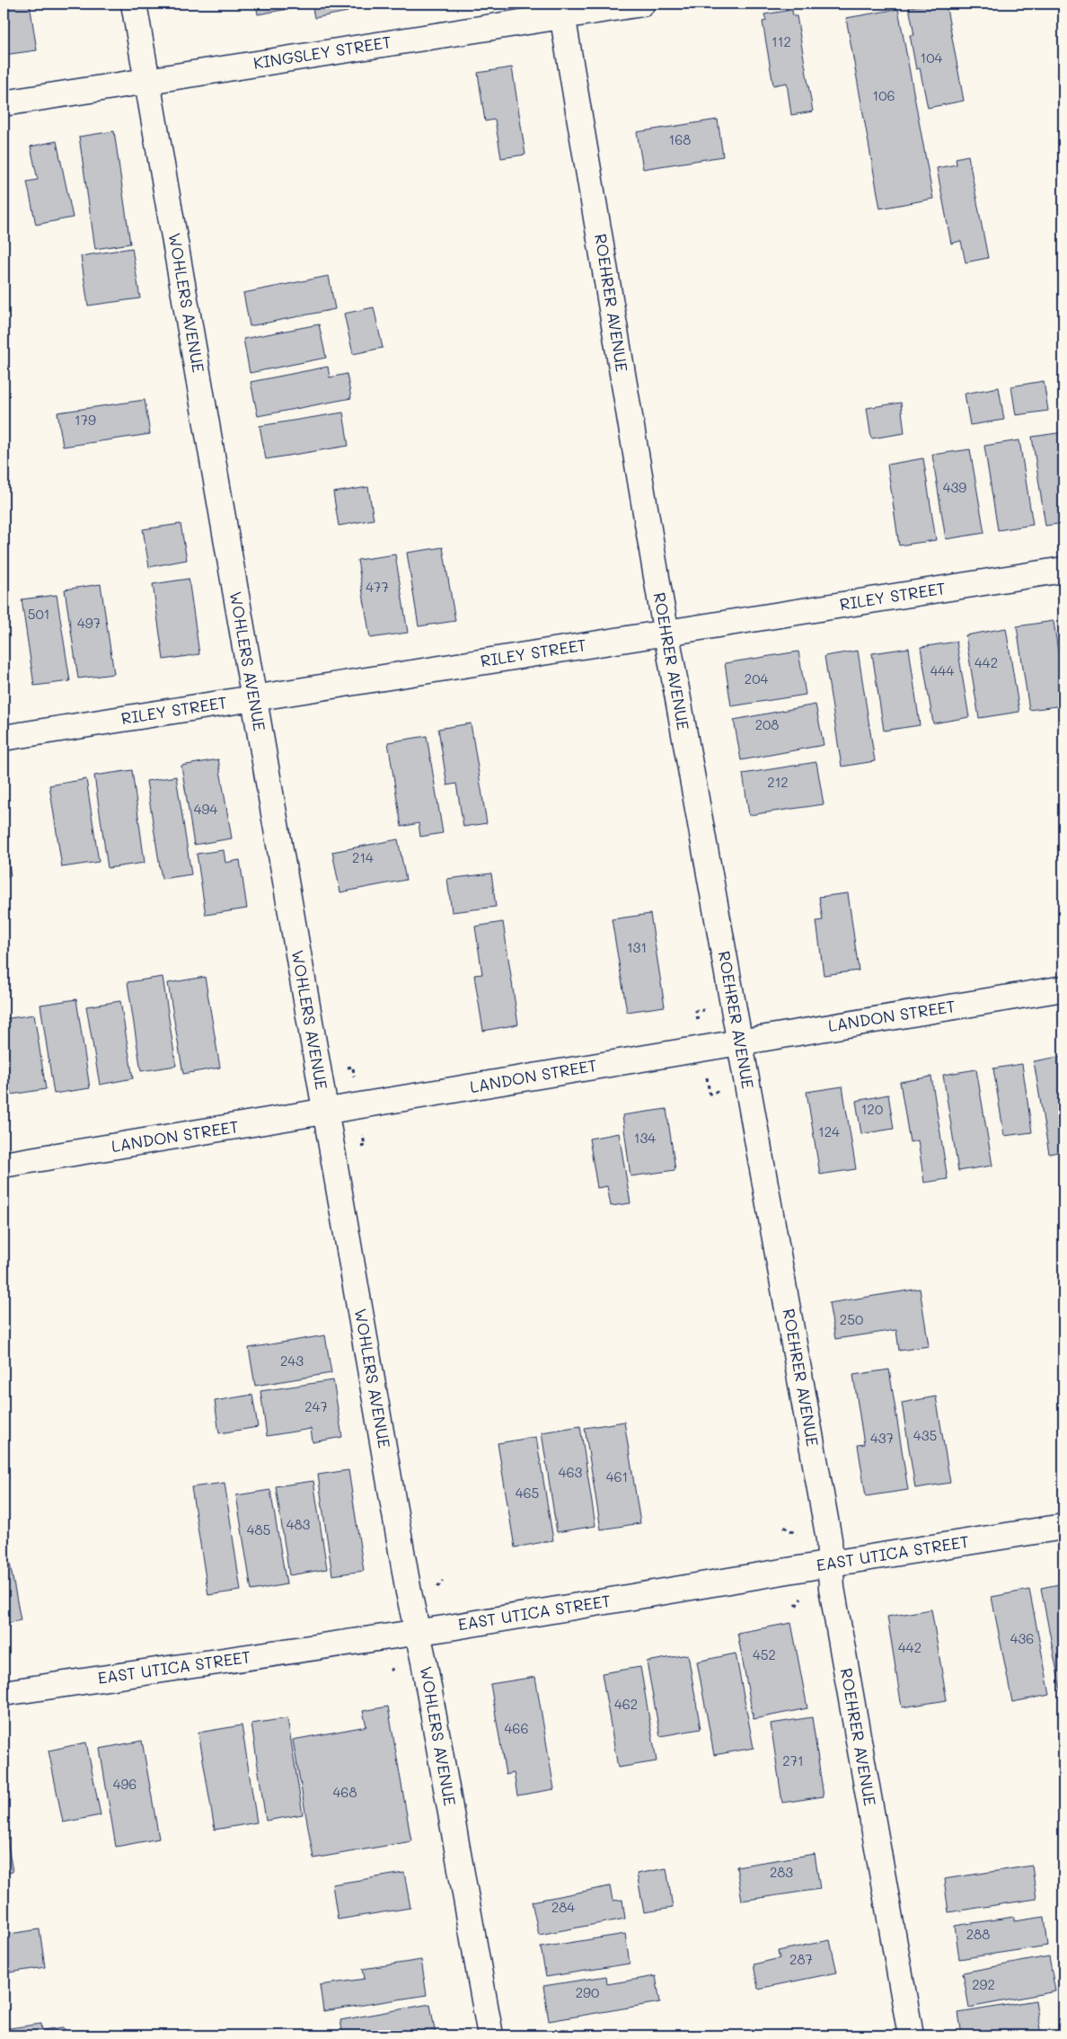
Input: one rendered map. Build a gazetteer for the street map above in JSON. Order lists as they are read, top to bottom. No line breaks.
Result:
{"streets":{"street":["KINGSLEY STREET","WOHLERS AVENUE","ROEHRER AVENUE","RILEY STREET","LANDON STREET","EAST UTICA STREET"]},"crossings":[["KINGSLEY STREET","WOHLERS AVENUE"],["KINGSLEY STREET","ROEHRER AVENUE"],["WOHLERS AVENUE","RILEY STREET"],["WOHLERS AVENUE","LANDON STREET"],["WOHLERS AVENUE","EAST UTICA STREET"],["ROEHRER AVENUE","RILEY STREET"],["ROEHRER AVENUE","LANDON STREET"],["ROEHRER AVENUE","EAST UTICA STREET"]],"house_numbers":["112","104","106","168","179","439","477","501","497","442","444","204","208","212","494","214","131","120","124","134","250","243","247","435","437","463","461","465","483","485","436","442","452","462","466","271","496","468","283","284","288","287","292","290"]}
